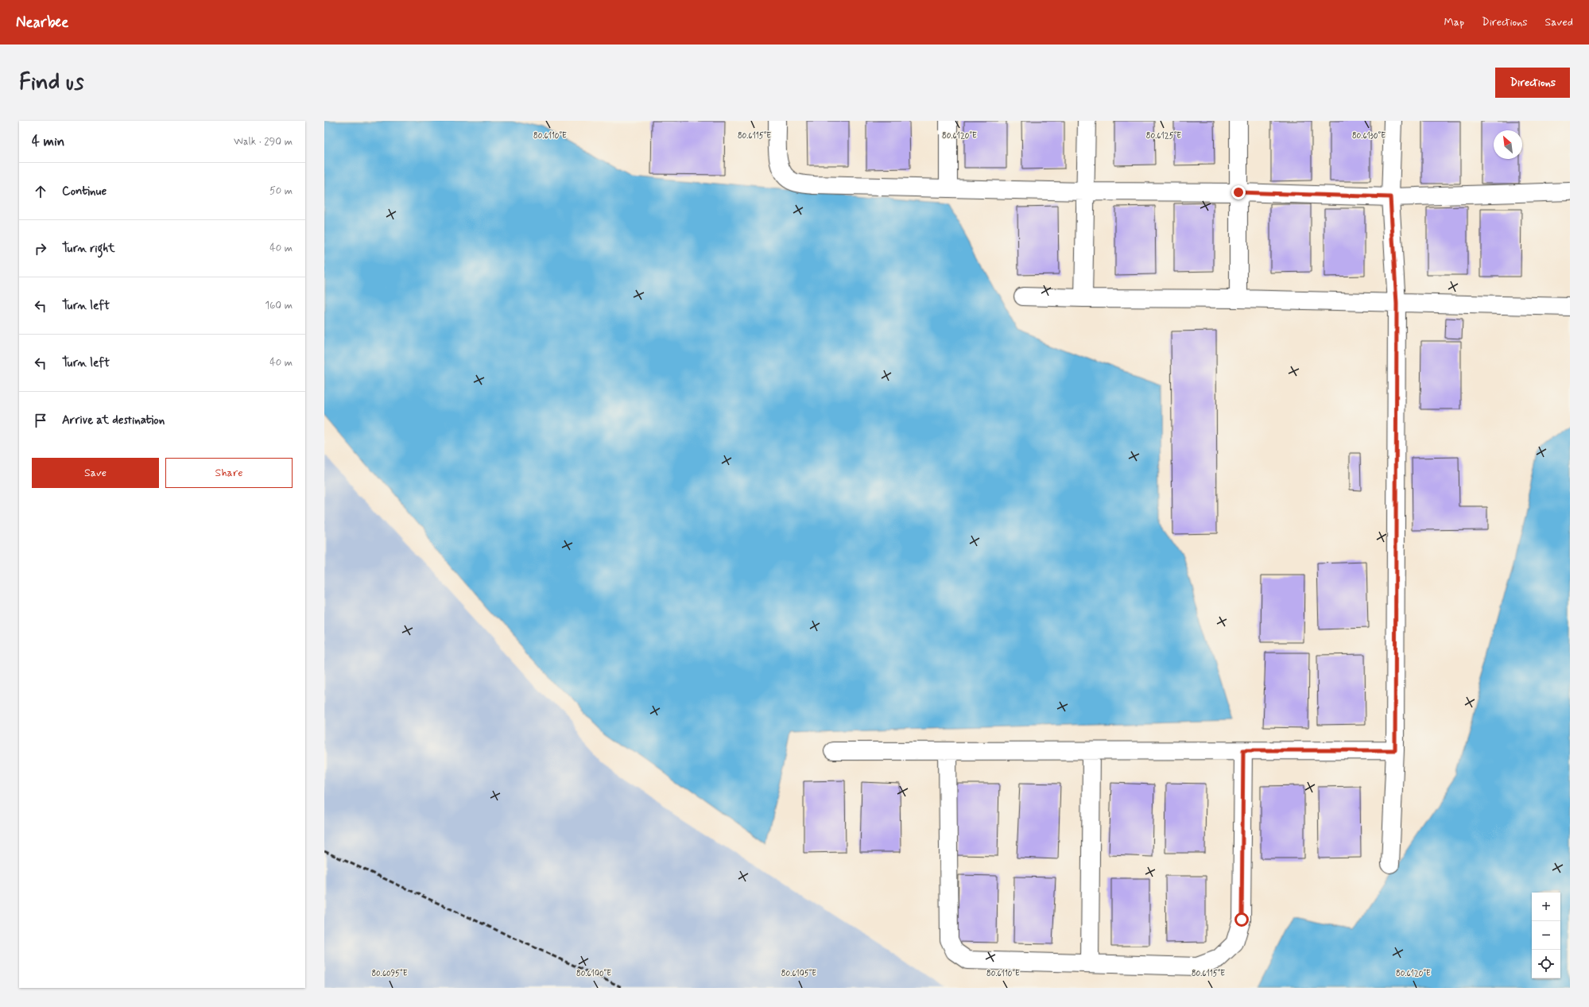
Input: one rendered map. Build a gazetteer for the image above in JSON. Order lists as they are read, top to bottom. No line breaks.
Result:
{"north":"top left","page":{"header":"Nearbee","nav":["Map","Directions","Saved"],"buttons":["Directions",["Save","Share"]],"title":"Find us","heading":["4 min","Walk · 290 m"],"list":[["Continue","50 m"],["Turn right","40 m"],["Turn left","160 m"],["Turn left","40 m"],"Arrive at destination"],"map_buttons":["+","−"]},"coordinates":["80.6110°E","80.6115°E","80.6120°E","80.6125°E","80.6130°E","80.6095°E","80.6100°E","80.6105°E"]}
